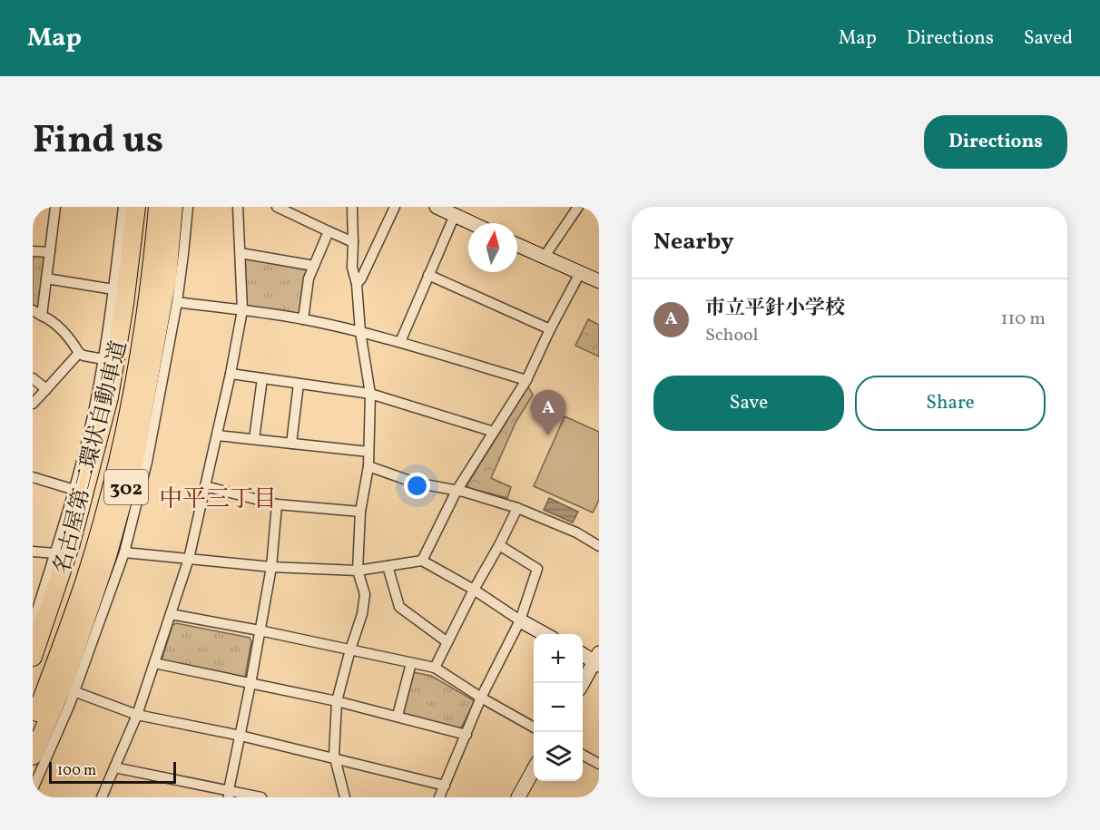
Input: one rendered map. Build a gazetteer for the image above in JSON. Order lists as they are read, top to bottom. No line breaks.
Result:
{"streets":{"highway":["名古屋第二環状自動車道","302"]},"districts":["中平三丁目"],"scale_bar":"100 m","north":"top","page":{"header":"Map","nav":["Map","Directions","Saved"],"title":"Find us","buttons":["Directions",["Save","Share"]],"heading":"Nearby","list":[{"mark":"A","name":"市立平針小学校","note":"School","value":"110 m"}],"pins":"A","map_buttons":["+","−"],"scale":"100 m"}}
